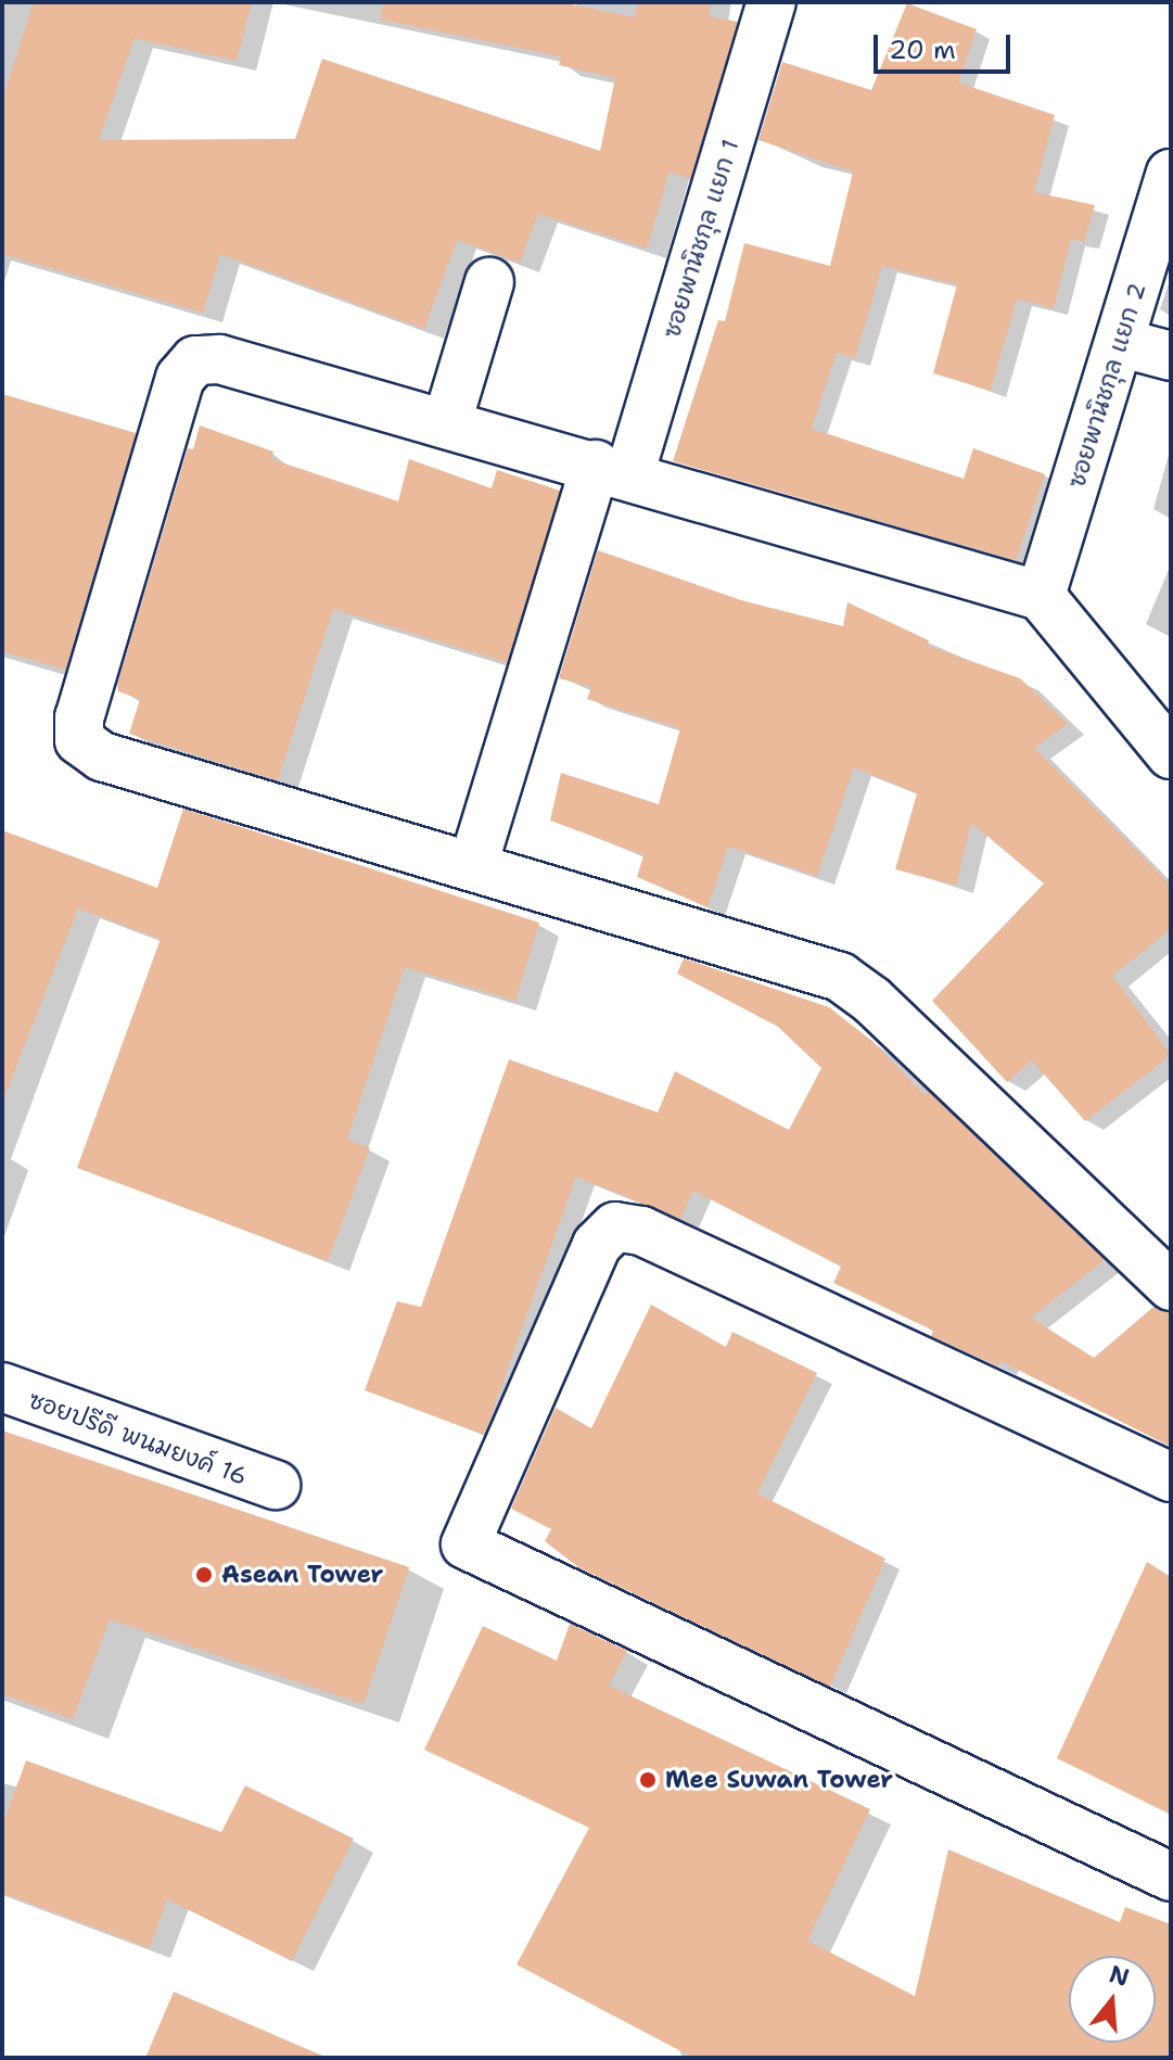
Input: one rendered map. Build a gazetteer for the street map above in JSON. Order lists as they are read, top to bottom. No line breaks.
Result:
{"streets":{"street":["ซอยพานิชกุล แยก 1","ซอยพานิชกุล แยก 2","ซอยปรีดี พนมยงค์ 16"]},"places":["Asean Tower","Mee Suwan Tower"],"scale_bar":"20 m","north":"top"}
